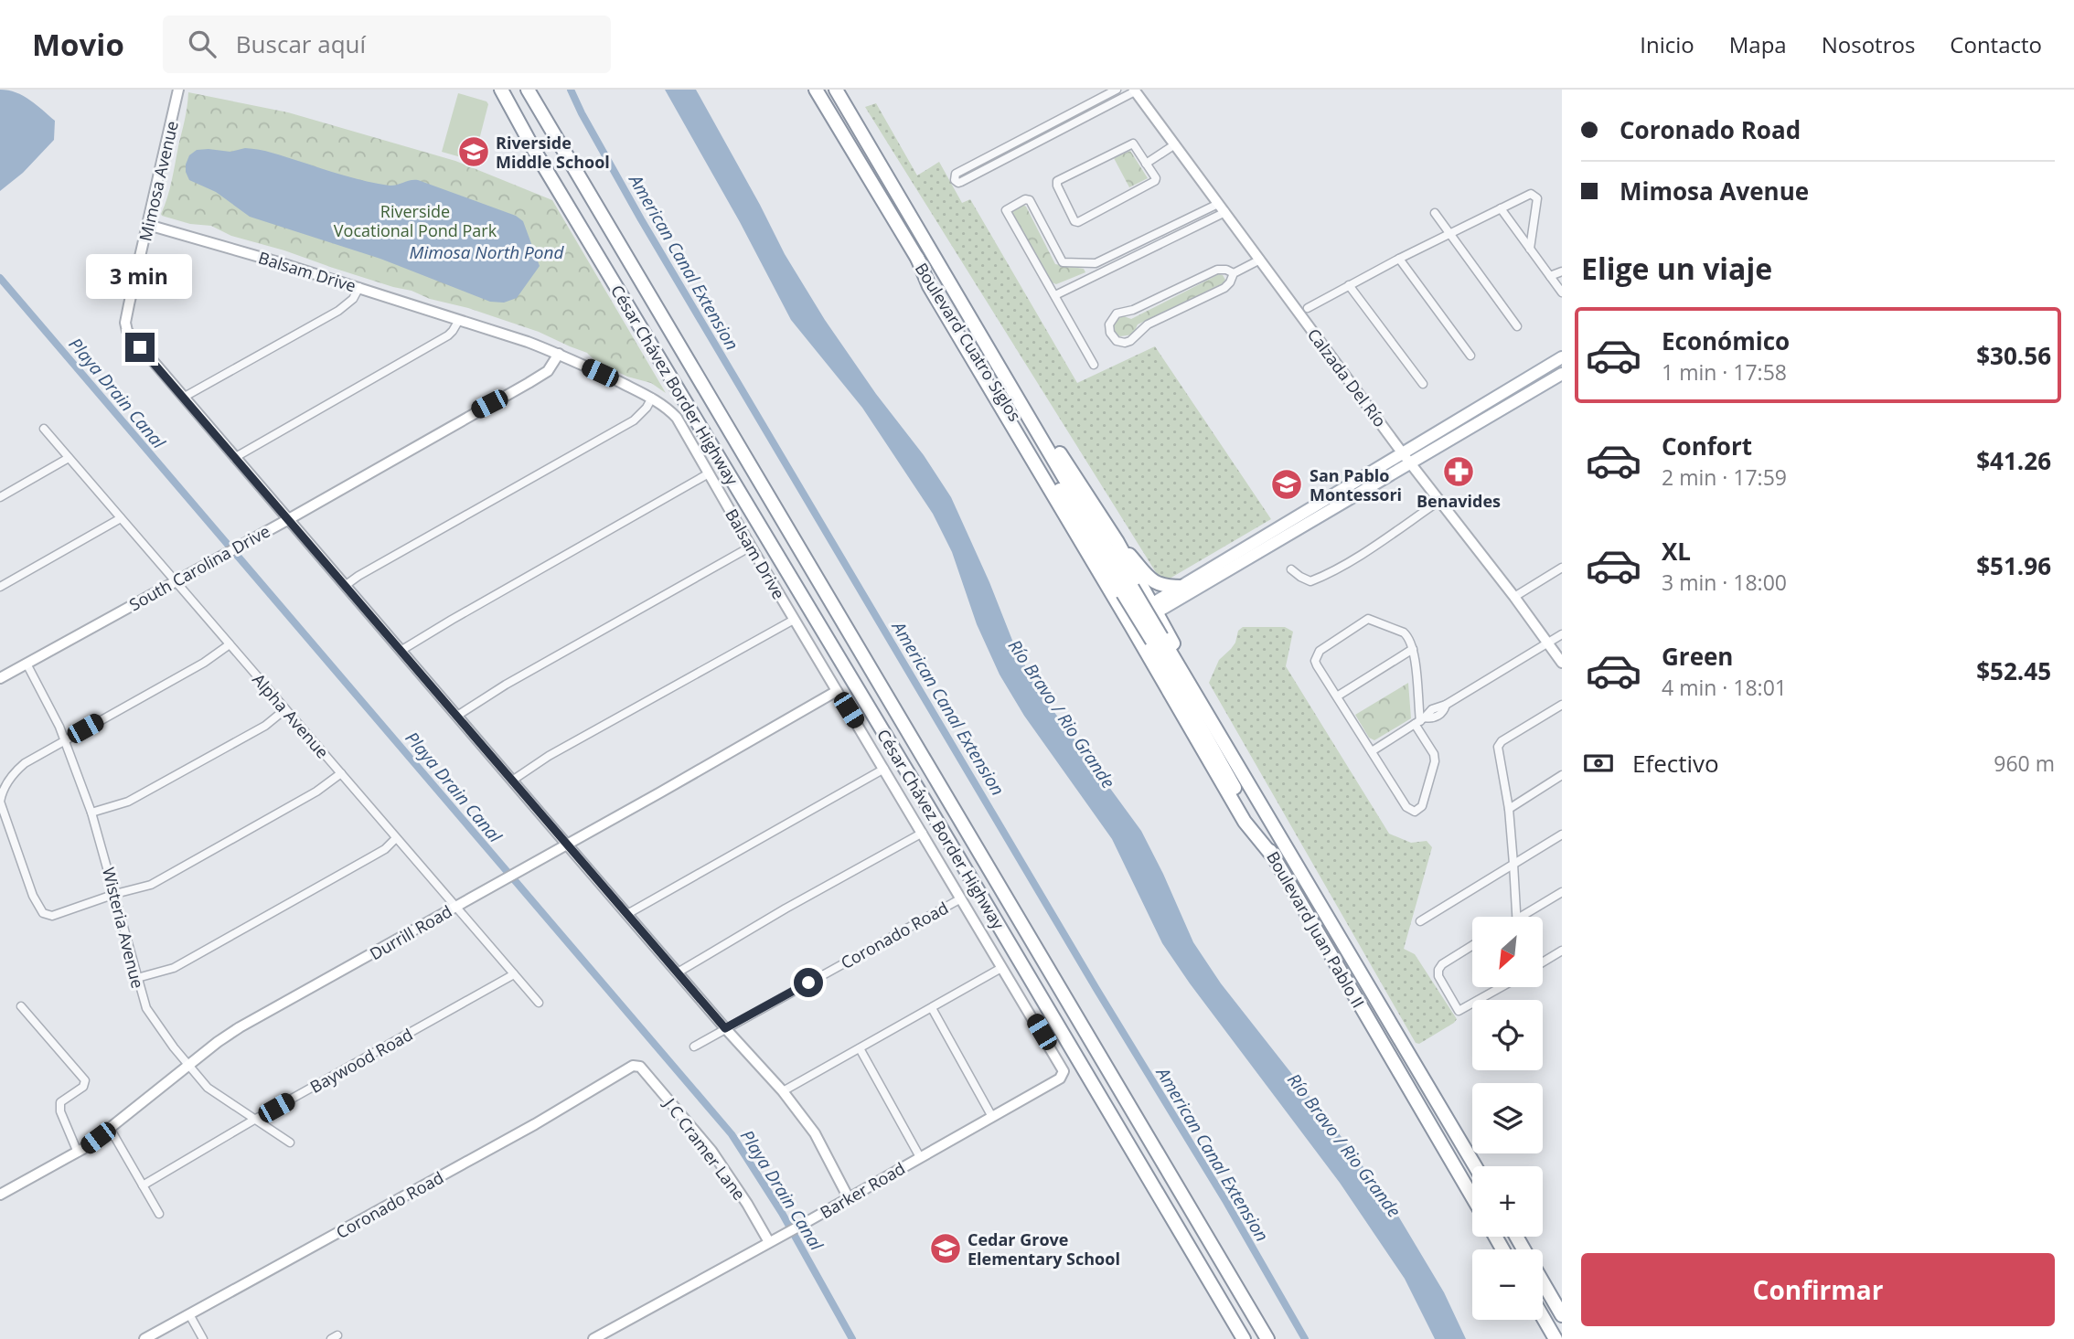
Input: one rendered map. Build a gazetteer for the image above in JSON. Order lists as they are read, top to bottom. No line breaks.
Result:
{"streets":{"highway":["Boulevard Cuatro Siglos","César Chávez Border Highway","Boulevard Juan Pablo II"],"street":["Mimosa Avenue","Balsam Drive","Calzada Del Río","South Carolina Drive","Alpha Avenue","Wisteria Avenue","Durrill Road","Coronado Road","Baywood Road","J C Cramer Lane","Barker Road"]},"crossings":[["Mimosa Avenue","Balsam Drive"],["Mimosa Avenue","South Carolina Drive"],["Mimosa Avenue","Durrill Road"],["Mimosa Avenue","Coronado Road"],["Mimosa Avenue","Barker Road"],["Balsam Drive","South Carolina Drive"],["Balsam Drive","Durrill Road"],["Balsam Drive","Coronado Road"],["Balsam Drive","Barker Road"],["South Carolina Drive","Alpha Avenue"],["South Carolina Drive","Wisteria Avenue"],["Alpha Avenue","Durrill Road"],["Alpha Avenue","Baywood Road"],["Wisteria Avenue","Durrill Road"],["Wisteria Avenue","Baywood Road"],["Coronado Road","J C Cramer Lane"],["J C Cramer Lane","Barker Road"]],"water":["Mimosa North Pond","American Canal Extension","Playa Drain Canal","Río Bravo / Rio Grande"],"parks":["Riverside Vocational Pond Park"],"places":{"school or university":["Riverside Middle School","San Pablo Montessori","Cedar Grove Elementary School"],"pharmacy":["Benavides"]},"north":"bottom left","page":{"header":"Movio","search":"Buscar aquí","nav":["Inicio","Mapa","Nosotros","Contacto"],"banner":["Coronado Road","Mimosa Avenue"],"heading":"Elige un viaje","bubble":"3 min","list":[{"name":"Económico","note":"1 min · 17:58","value":"$30.56"},{"name":"Confort","note":"2 min · 17:59","value":"$41.26"},{"name":"XL","note":"3 min · 18:00","value":"$51.96"},{"name":"Green","note":"4 min · 18:01","value":"$52.45"}],"pay":["Efectivo","960 m"],"map_buttons":["+","−"],"buttons":"Confirmar"}}
